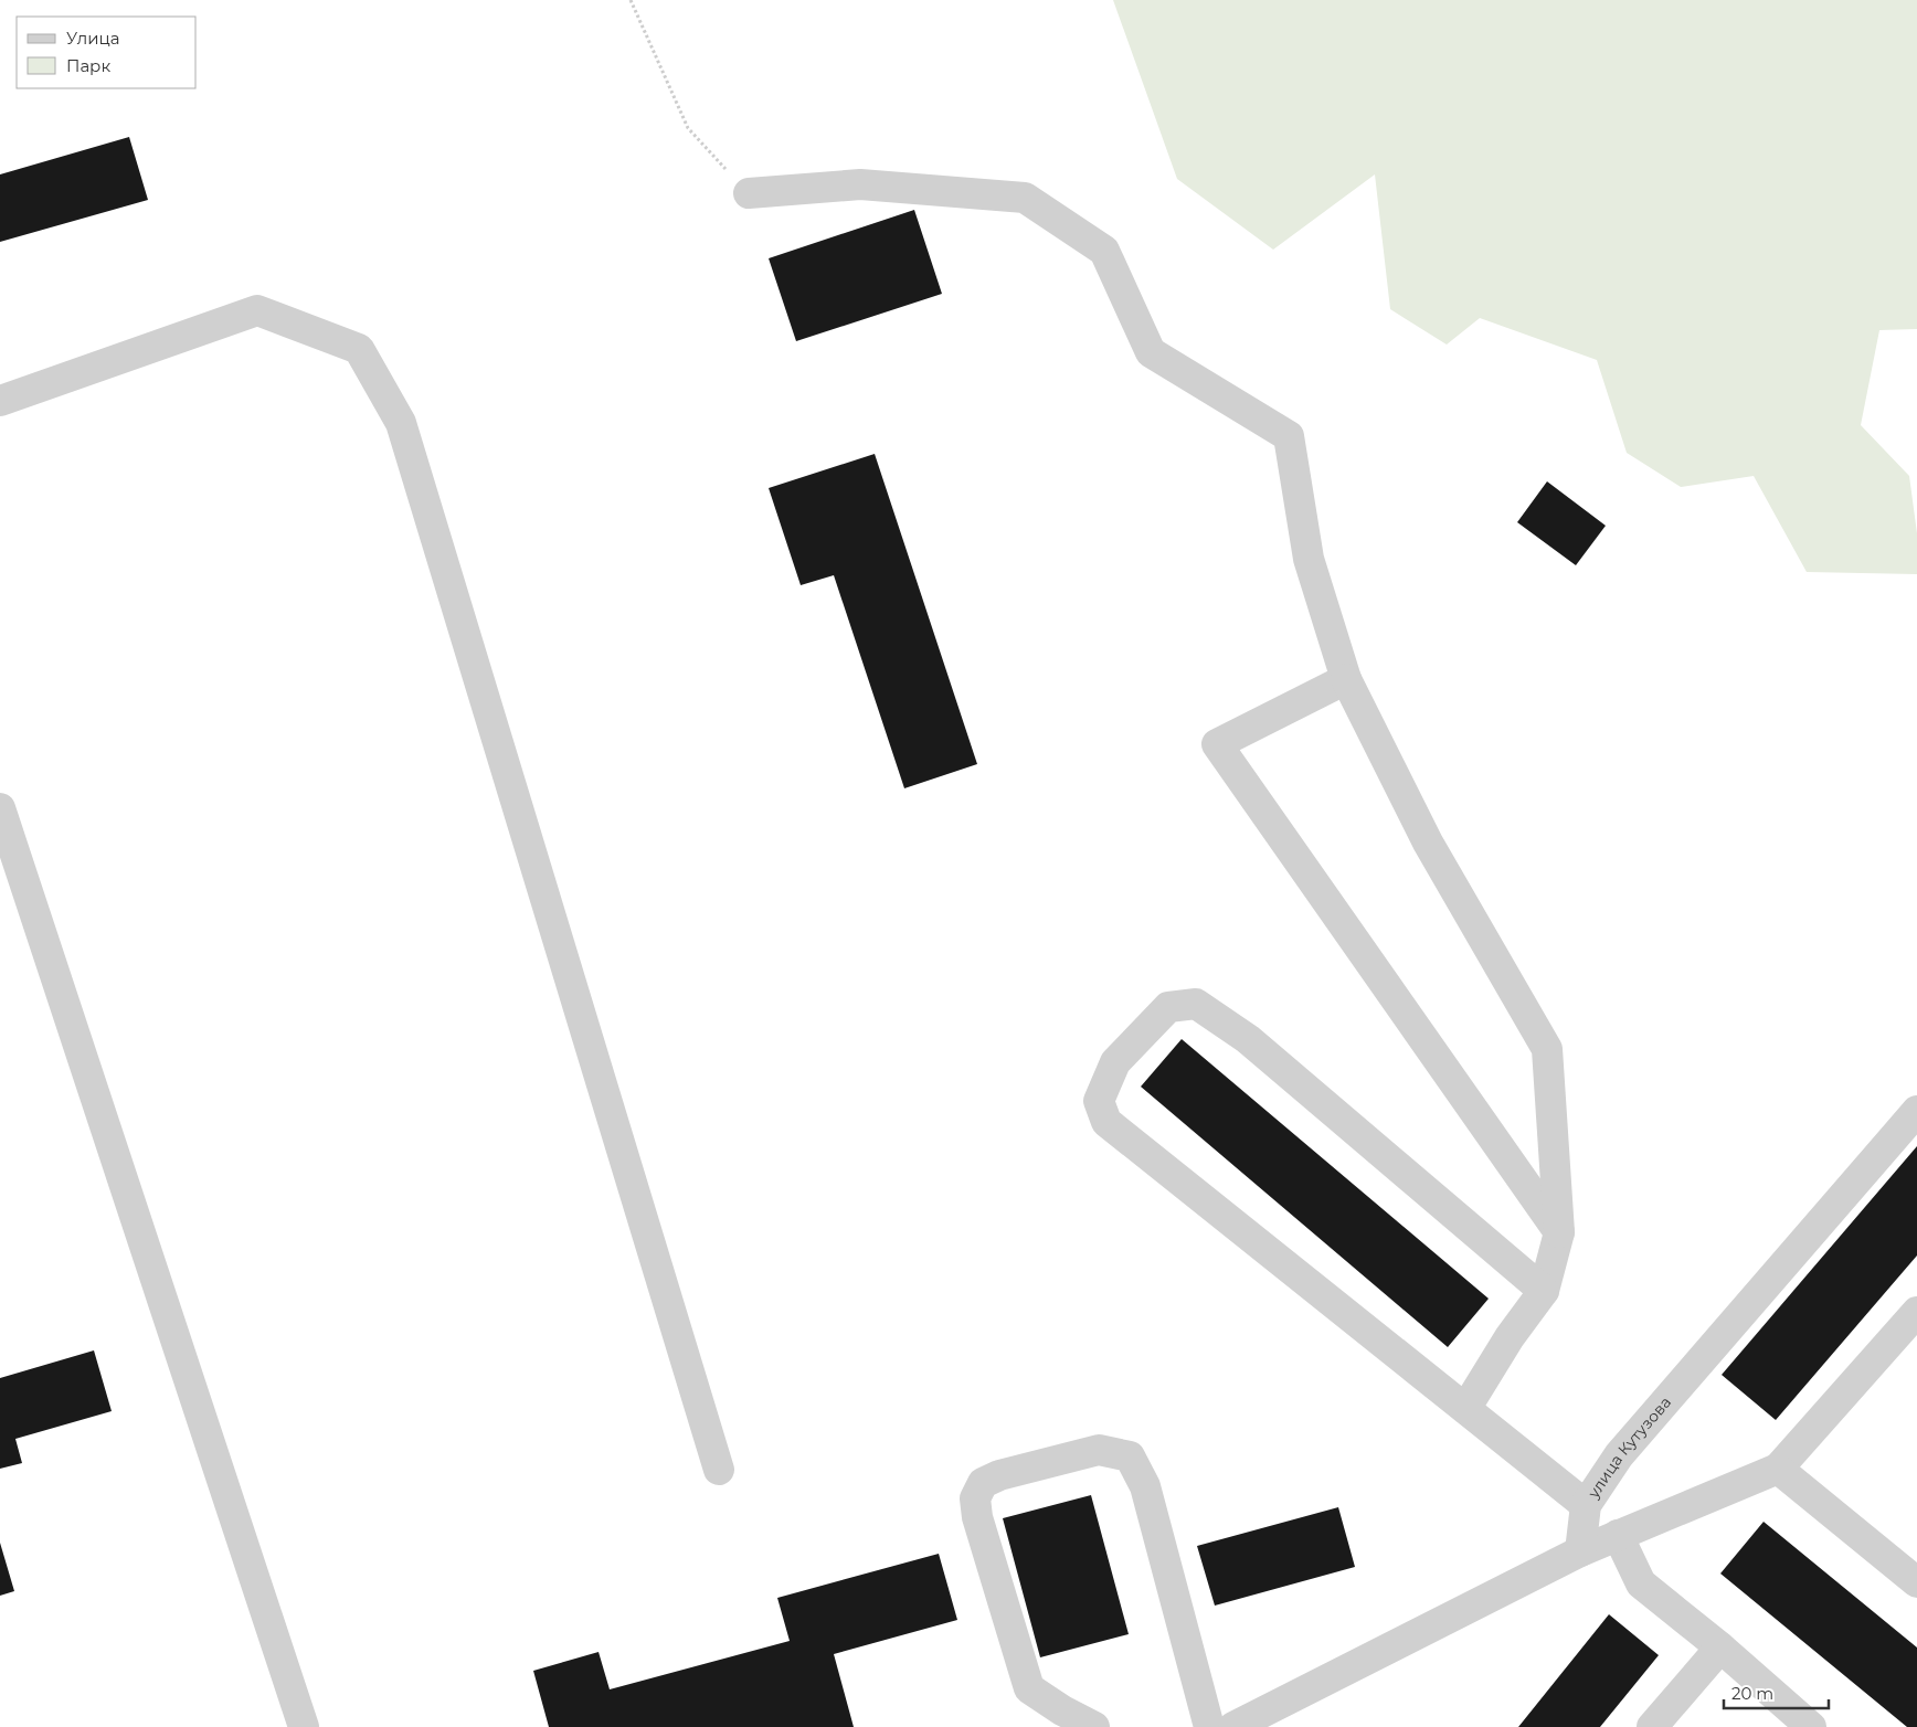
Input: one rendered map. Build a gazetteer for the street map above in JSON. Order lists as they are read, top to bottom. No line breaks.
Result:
{"streets":{"street":["улица Кутузова"]},"legend":["Улица","Парк"],"scale_bar":"20 m"}
